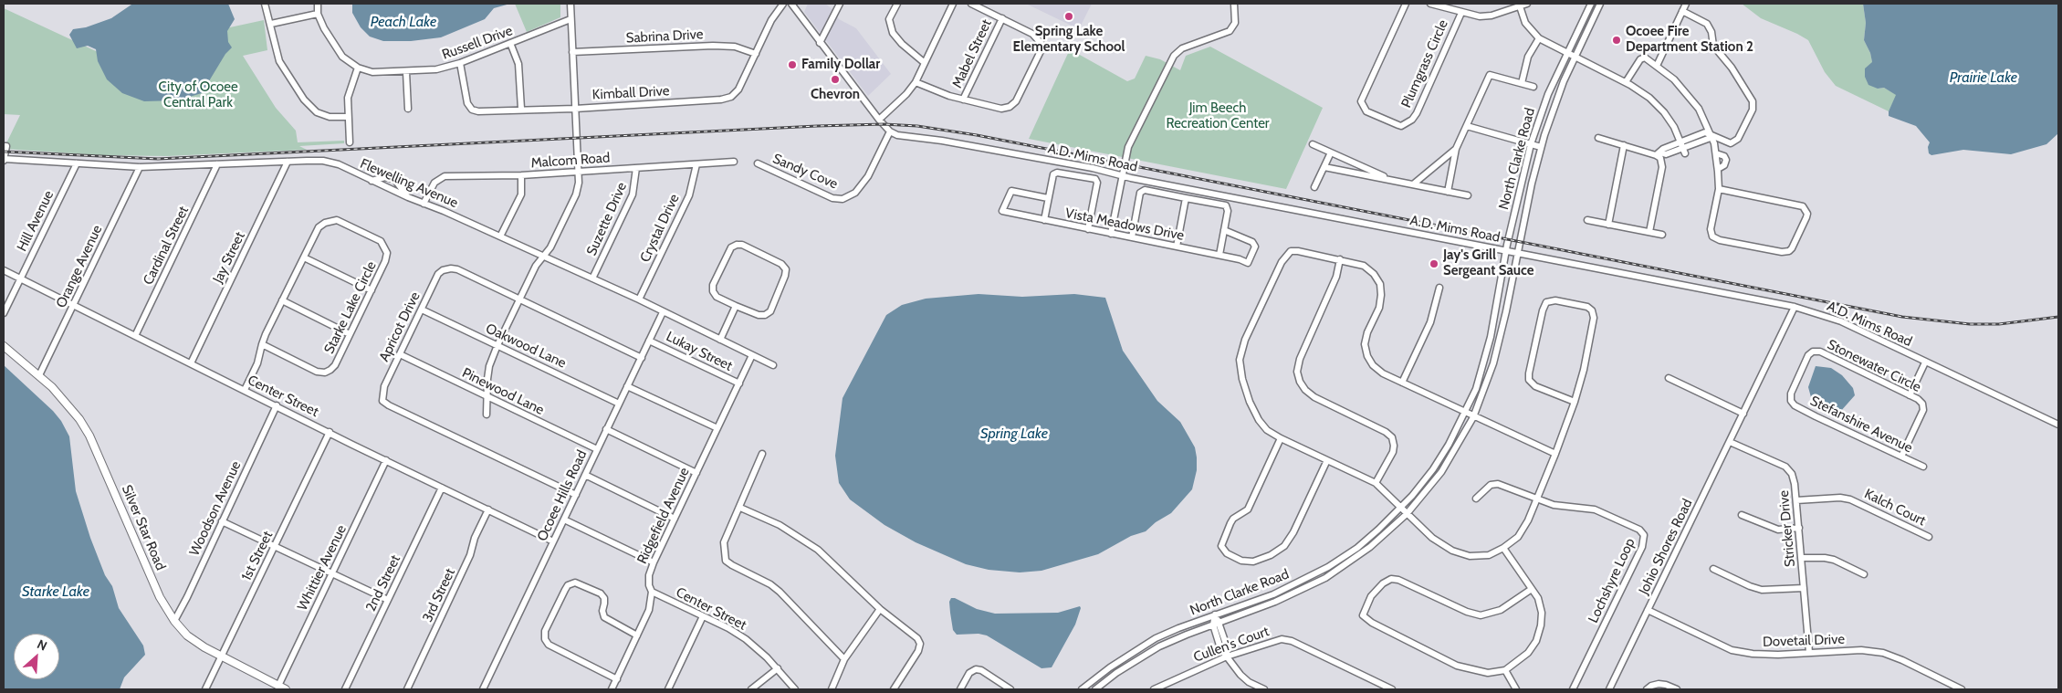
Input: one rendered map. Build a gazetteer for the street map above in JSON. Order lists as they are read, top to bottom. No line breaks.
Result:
{"streets":{"main road":["Silver Star Road"],"street":["Sabrina Drive","Russell Drive","Mabel Street","Plumgrass Circle","Kimball Drive","A.D. Mims Road","North Clarke Road","Malcom Road","Sandy Cove","Flewelling Avenue","Suzette Drive","Hill Avenue","Vista Meadows Drive","Crystal Drive","Cardinal Street","Jay Street","Orange Avenue","Starke Lake Circle","Apricot Drive","Oakwood Lane","Lukay Street","Stonewater Circle","Pinewood Lane","Center Street","Stefanshire Avenue","Ocoee Hills Road","Kalch Court","Woodson Avenue","Ridgefield Avenue","Stricker Drive","Johio Shores Road","1st Street","Whittier Avenue","Lochshyre Loop","2nd Street","3rd Street","Dovetail Drive","Cullen's Court"]},"crossings":[["Sabrina Drive","Kimball Drive"],["Russell Drive","Kimball Drive"],["A.D. Mims Road","North Clarke Road"],["A.D. Mims Road","Sandy Cove"],["A.D. Mims Road","Johio Shores Road"],["Malcom Road","Flewelling Avenue"],["Malcom Road","Suzette Drive"],["Malcom Road","Crystal Drive"],["Flewelling Avenue","Suzette Drive"],["Flewelling Avenue","Hill Avenue"],["Flewelling Avenue","Crystal Drive"],["Flewelling Avenue","Cardinal Street"],["Flewelling Avenue","Jay Street"],["Flewelling Avenue","Orange Avenue"],["Flewelling Avenue","Ocoee Hills Road"],["Flewelling Avenue","Ridgefield Avenue"],["Hill Avenue","Center Street"],["Cardinal Street","Center Street"],["Jay Street","Center Street"],["Orange Avenue","Center Street"],["Orange Avenue","Silver Star Road"],["Starke Lake Circle","Center Street"],["Apricot Drive","Oakwood Lane"],["Apricot Drive","Pinewood Lane"],["Apricot Drive","Ocoee Hills Road"],["Oakwood Lane","Ocoee Hills Road"],["Lukay Street","Ocoee Hills Road"],["Lukay Street","Ridgefield Avenue"],["Stonewater Circle","Stefanshire Avenue"],["Pinewood Lane","Ocoee Hills Road"],["Center Street","Ocoee Hills Road"],["Center Street","Woodson Avenue"],["Center Street","Ridgefield Avenue"],["Center Street","1st Street"],["Center Street","Whittier Avenue"],["Center Street","2nd Street"],["Center Street","3rd Street"],["Kalch Court","Stricker Drive"],["Woodson Avenue","Silver Star Road"],["Silver Star Road","1st Street"],["Silver Star Road","Whittier Avenue"],["Stricker Drive","Johio Shores Road"],["Stricker Drive","Dovetail Drive"],["Johio Shores Road","Dovetail Drive"]],"water":["Peach Lake","Prairie Lake","Spring Lake","Starke Lake"],"parks":["City of Ocoee Central Park","Jim Beech Recreation Center"],"places":["Spring Lake Elementary School","Ocoee Fire Department Station 2","Family Dollar","Chevron","Jay's Grill Sergeant Sauce"],"north":"top right"}
